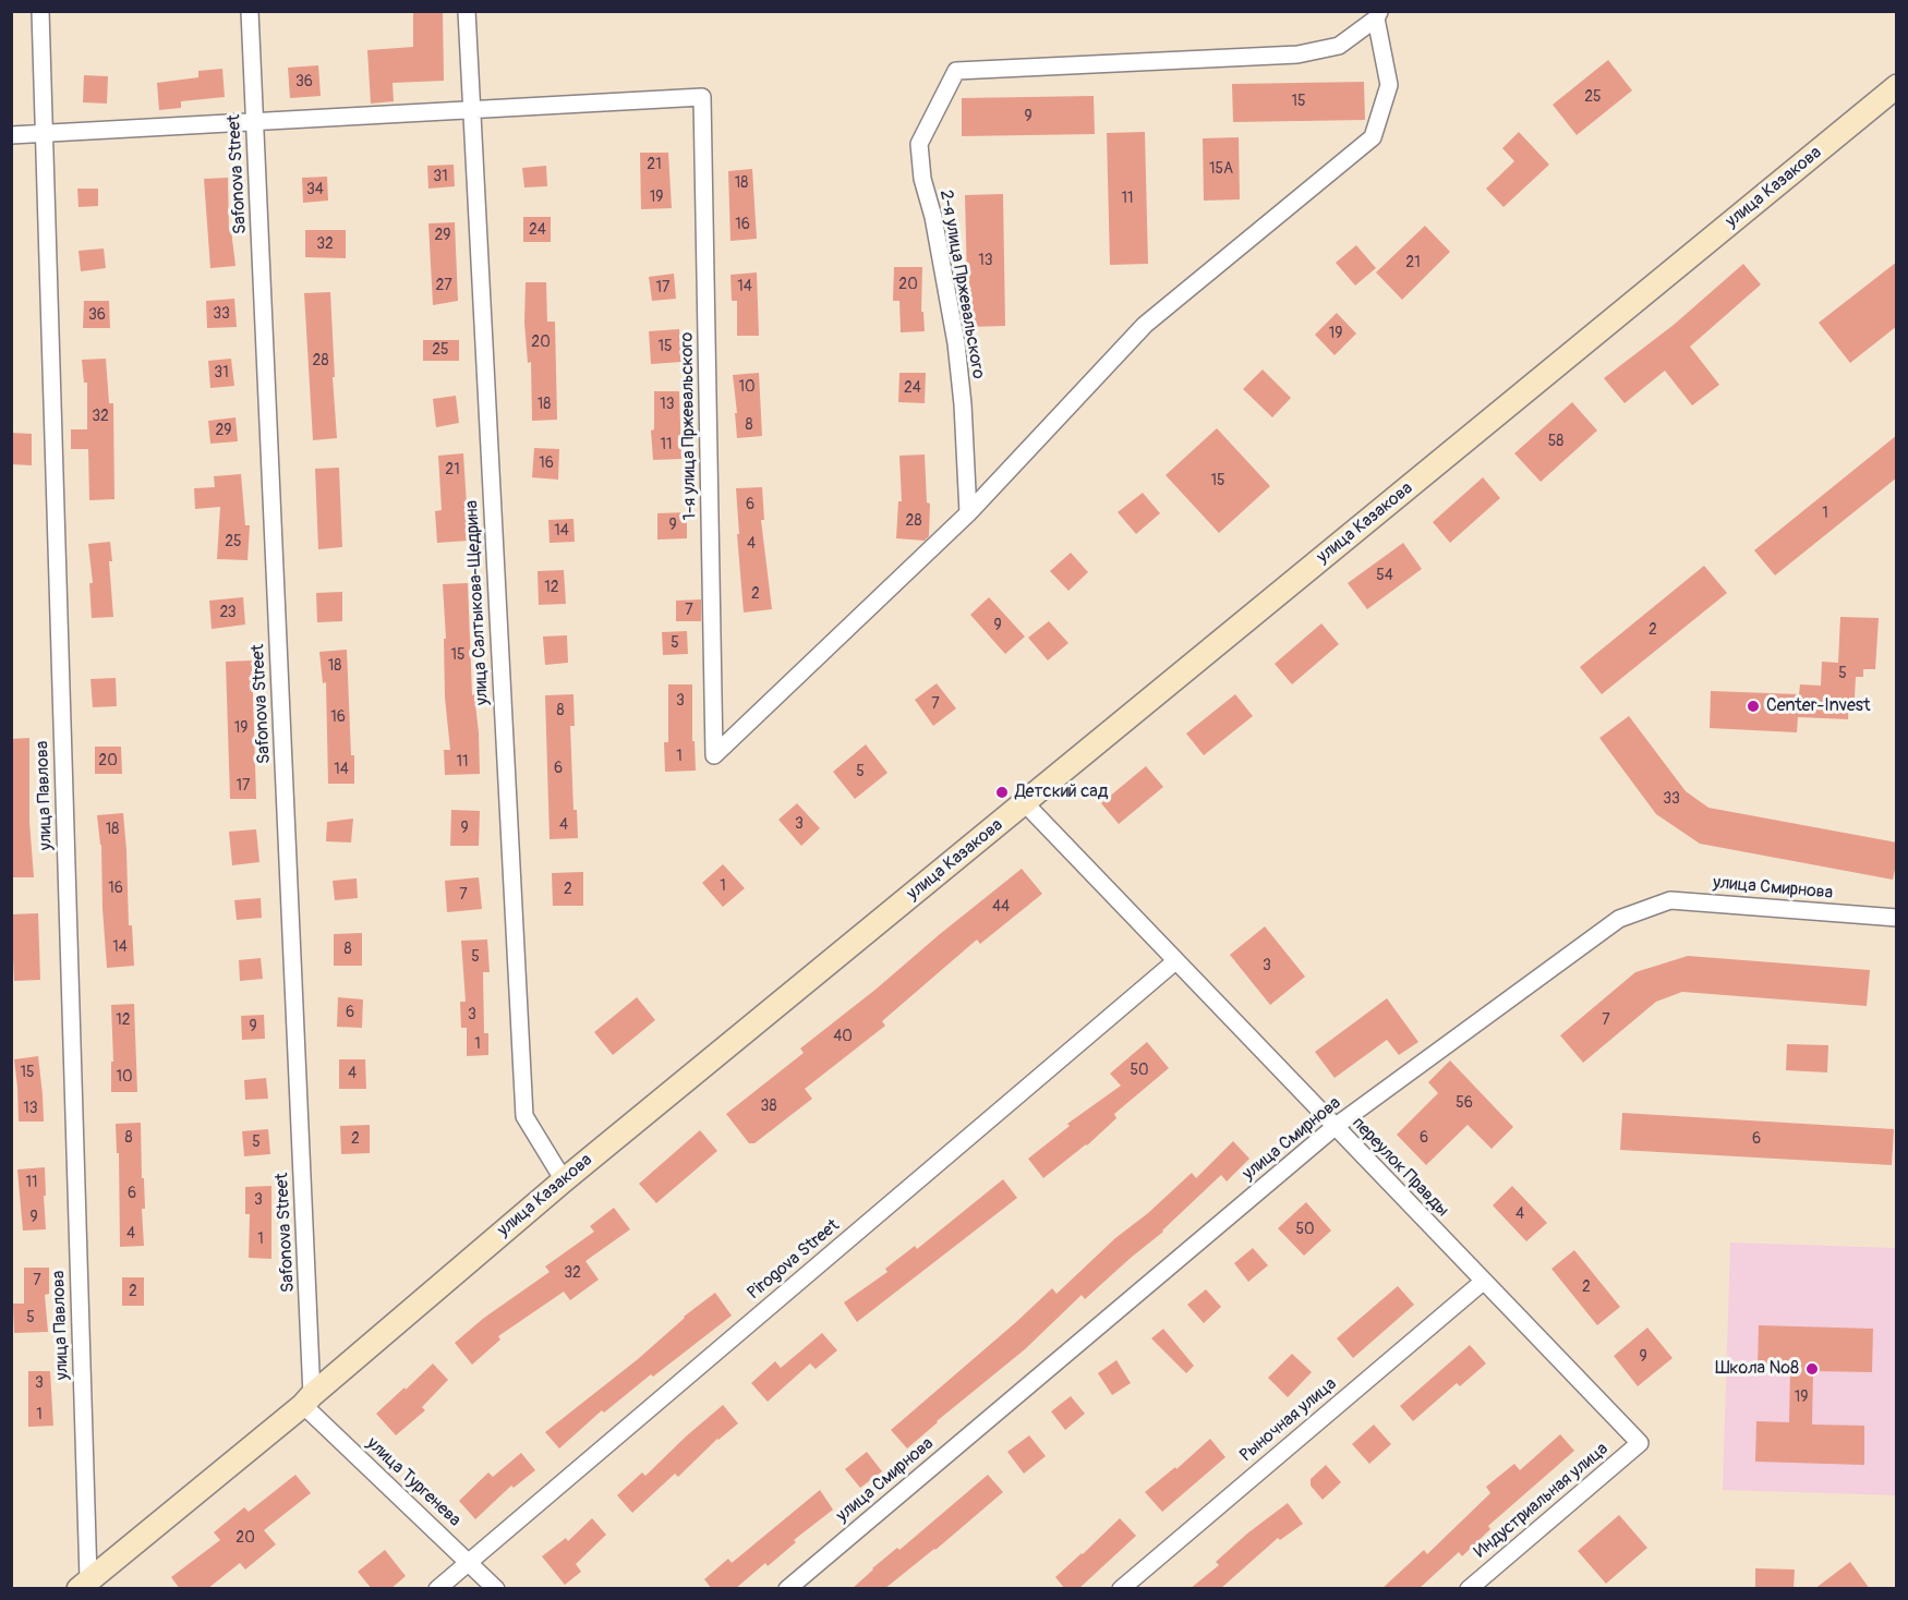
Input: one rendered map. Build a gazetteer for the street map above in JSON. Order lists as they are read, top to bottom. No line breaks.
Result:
{"streets":{"main road":["улица Казакова"],"street":["Safonova Street","2-я улица Пржевальского","1-я улица Пржевальского","улица Салтыкова-Щедрина","улица Павлова","улица Смирнова","переулок Правды","Pirogova Street","Рыночная улица","улица Тургенева","Индустриальная улица"]},"crossings":[["Safonova Street","улица Казакова"],["Safonova Street","улица Тургенева"],["улица Казакова","улица Салтыкова-Щедрина"],["улица Казакова","улица Павлова"],["улица Казакова","переулок Правды"],["улица Казакова","улица Тургенева"],["2-я улица Пржевальского","1-я улица Пржевальского"],["1-я улица Пржевальского","улица Салтыкова-Щедрина"],["улица Смирнова","переулок Правды"],["переулок Правды","Pirogova Street"],["переулок Правды","Рыночная улица"],["переулок Правды","Индустриальная улица"],["Pirogova Street","улица Тургенева"]],"places":["Center-Invest","Детский сад","Школа №8"],"house_numbers":["36","25","15","9","21","15А","31","18","34","19","11","16","24","29","32","13","21","20","27","14","17","33","36","19","20","15","25","28","31","10","24","18","13","32","8","29","58","11","16","21","15","6","1","28","9","14","25","4","54","12","2","7","23","9","2","5","15","18","5","3","7","8","16","19","1","20","11","6","14","5","17","33","3","4","9","18","1","16","2","7","44","14","8","5","3","6","3","12","7","9","40","1","50","15","4","10","56","38","13","8","6","2","6","5","11","6","3","4","9","50","4","1","32","7","2","2","5","9","3","19","1","20"]}
